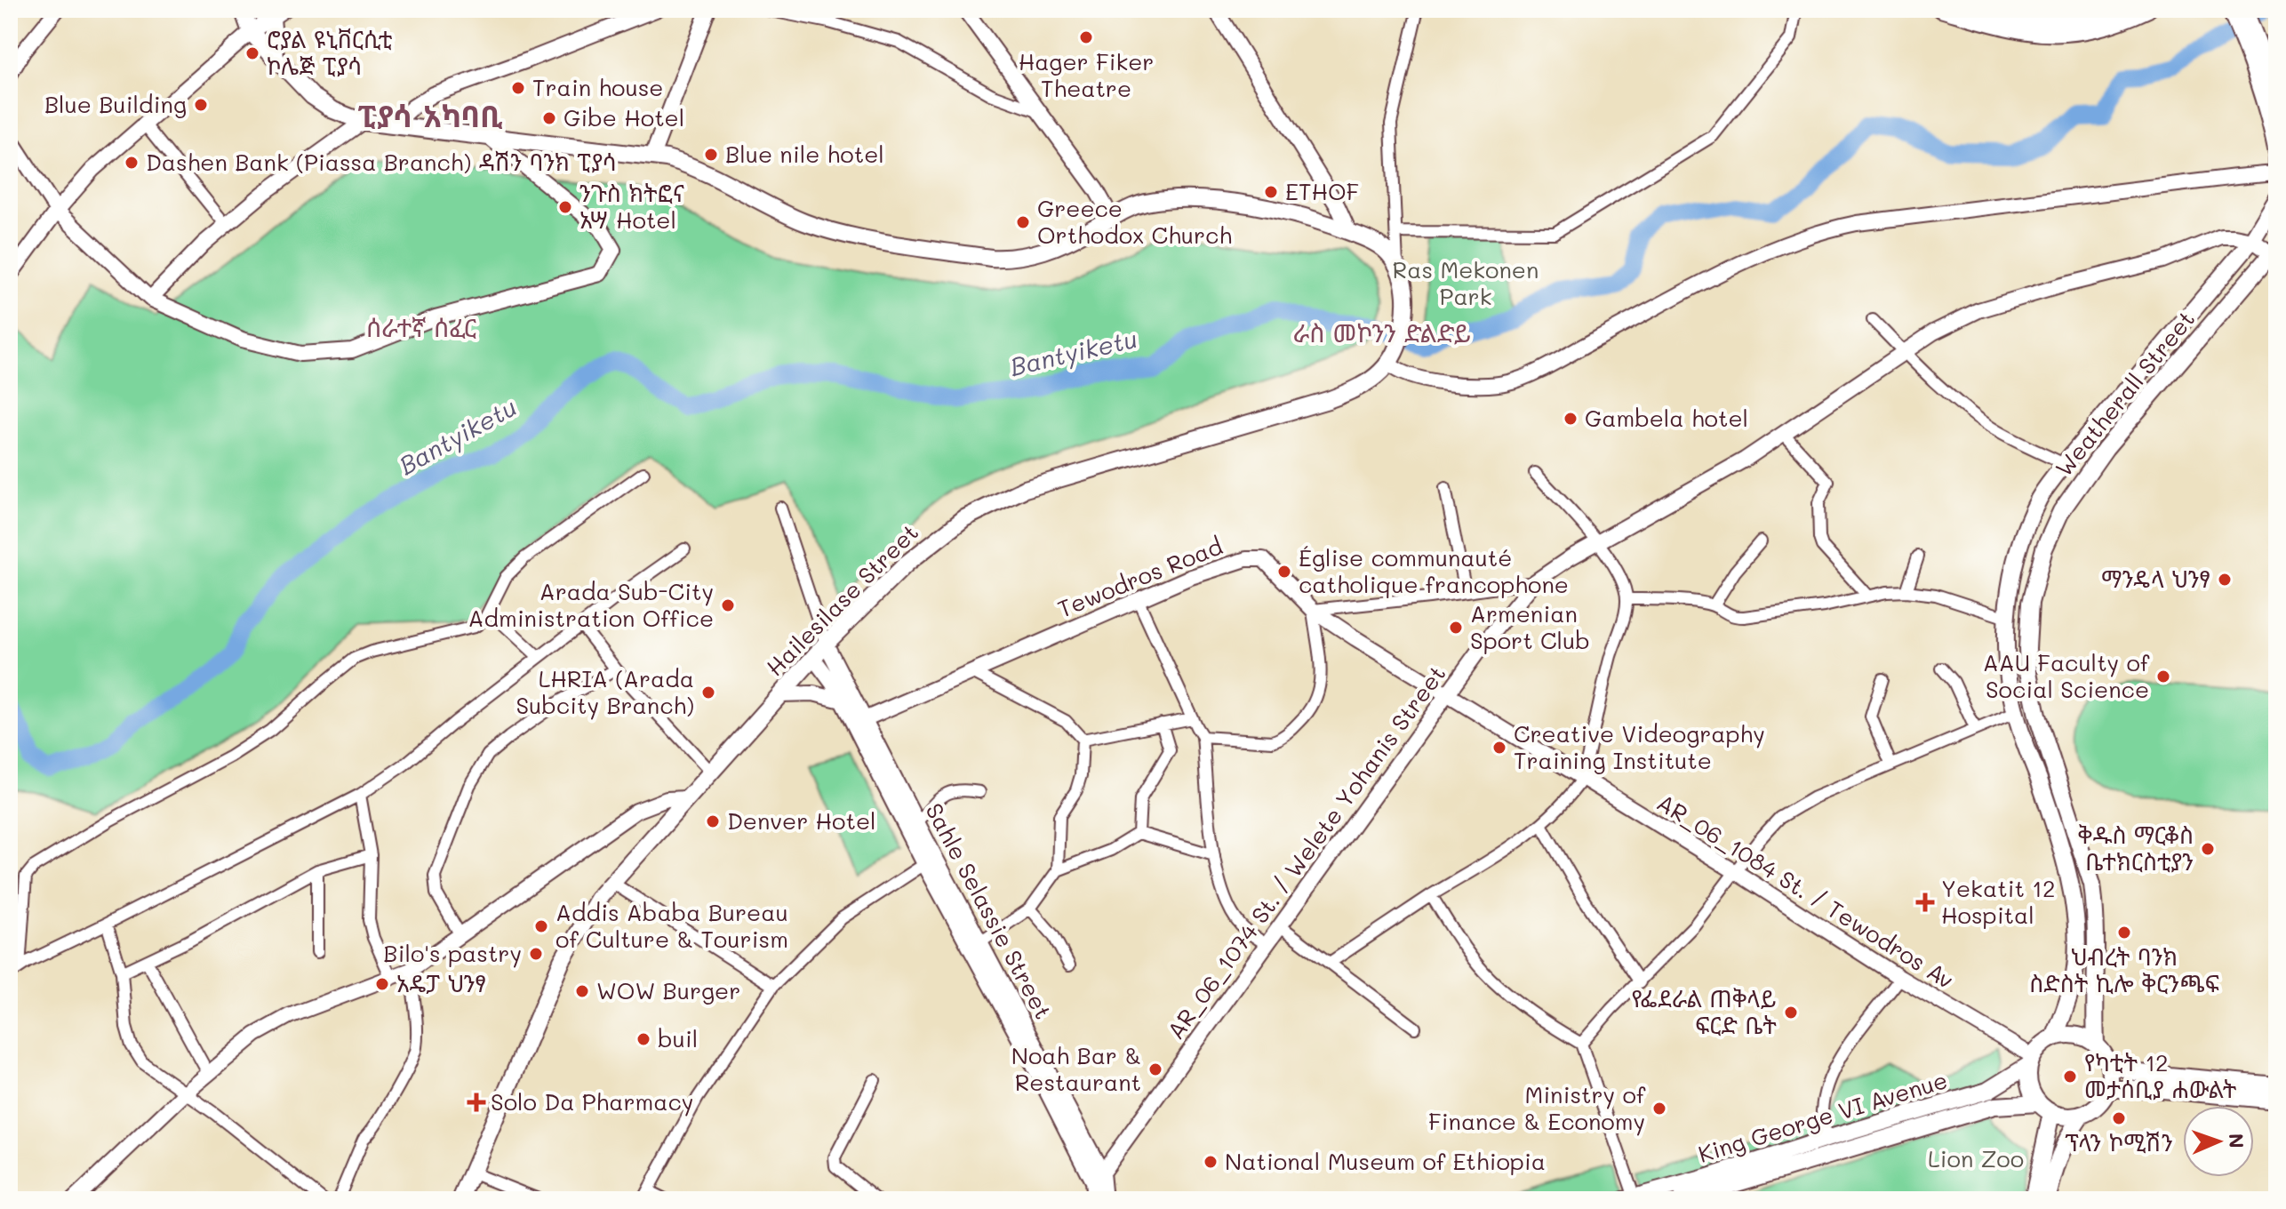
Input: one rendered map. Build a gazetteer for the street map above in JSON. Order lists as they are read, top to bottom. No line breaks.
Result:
{"streets":{"main road":["Weatherall Street","Tewodros Road","Hailesilase Street","AR_06_1074 St. / Welete Yohanis Street","AR_06_1084 St. / Tewodros Av","Sahle Selassie Street","King George VI Avenue"]},"crossings":[["Weatherall Street","AR_06_1084 St. / Tewodros Av"],["Weatherall Street","King George VI Avenue"],["Tewodros Road","AR_06_1074 St. / Welete Yohanis Street"],["Tewodros Road","AR_06_1084 St. / Tewodros Av"],["Tewodros Road","Sahle Selassie Street"],["Hailesilase Street","Sahle Selassie Street"],["AR_06_1074 St. / Welete Yohanis Street","AR_06_1084 St. / Tewodros Av"],["AR_06_1074 St. / Welete Yohanis Street","Sahle Selassie Street"],["AR_06_1084 St. / Tewodros Av","King George VI Avenue"]],"districts":["ፒያሳ አካባቢ","ሰራተኛ ሰፈር","ራስ መኮንን ድልድይ"],"water":["Bantyiketu"],"parks":["Ras Mekonen Park","Lion Zoo"],"places":{"other":["Hager Fiker Theatre","ሮያል ዩኒቨርሲቲ ኮሌጅ ፒያሳ","Train house","Blue Building","Gibe Hotel","Blue nile hotel","Dashen Bank (Piassa Branch) ዳሽን ባንክ ፒያሳ","ETHOF","ንጉስ ክትፎና አሣ Hotel","Greece Orthodox Church","Gambela hotel","Église communauté catholique francophone","ማንዴላ ህንፃ","Arada Sub-City Administration Office","Armenian Sport Club","AAU Faculty of Social Science","LHRIA (Arada Subcity Branch)","Creative Videography Training Institute","Denver Hotel","ቅዱስ ማርቆስ ቤተክርስቲያን","Addis Ababa Bureau of Culture & Tourism","ህብረት ባንክ ስድስት ኪሎ ቅርንጫፍ","Bilo's pastry","አዴፓ ህንፃ","WOW Burger","የፌደራል ጠቅላይ ፍርድ ቤት","buil","Noah Bar & Restaurant","የካቲት 12 መታሰቢያ ሐውልት","Ministry of Finance & Economy","ፕላን ኮሚሽን","National Museum of Ethiopia"],"health":["Yekatit 12 Hospital","Solo Da Pharmacy"]},"north":"right"}
